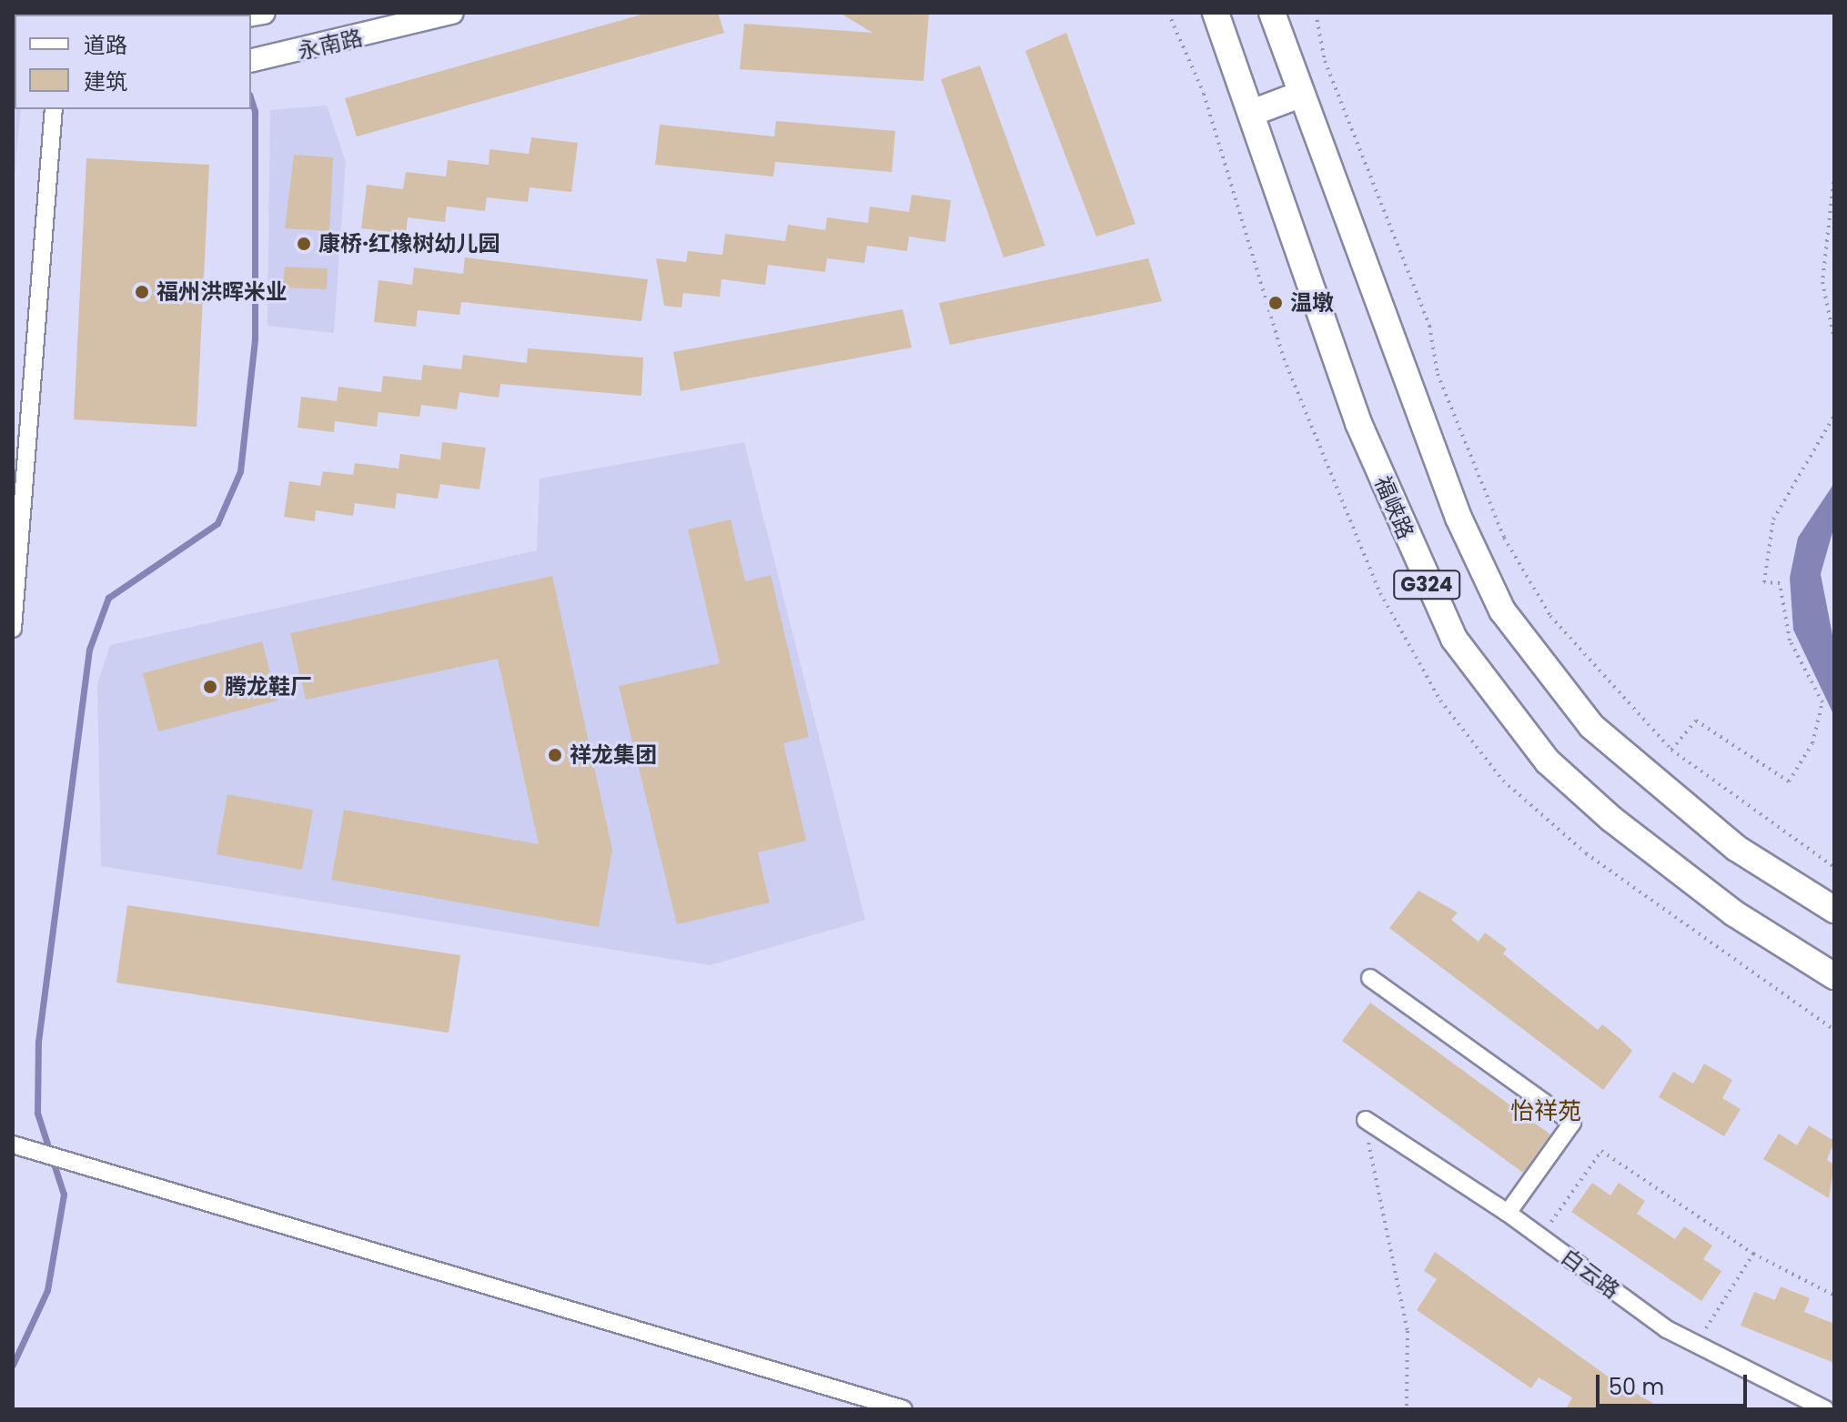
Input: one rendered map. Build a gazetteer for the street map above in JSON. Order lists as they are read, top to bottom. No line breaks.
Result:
{"streets":{"highway":["福峡路","G324"],"main road":["永南路"],"street":["白云路"]},"districts":["怡祥苑"],"places":["康桥·红橡树幼儿园","福州洪晖米业","温墩","腾龙鞋厂","祥龙集团"],"legend":["道路","建筑"],"scale_bar":"50 m"}
